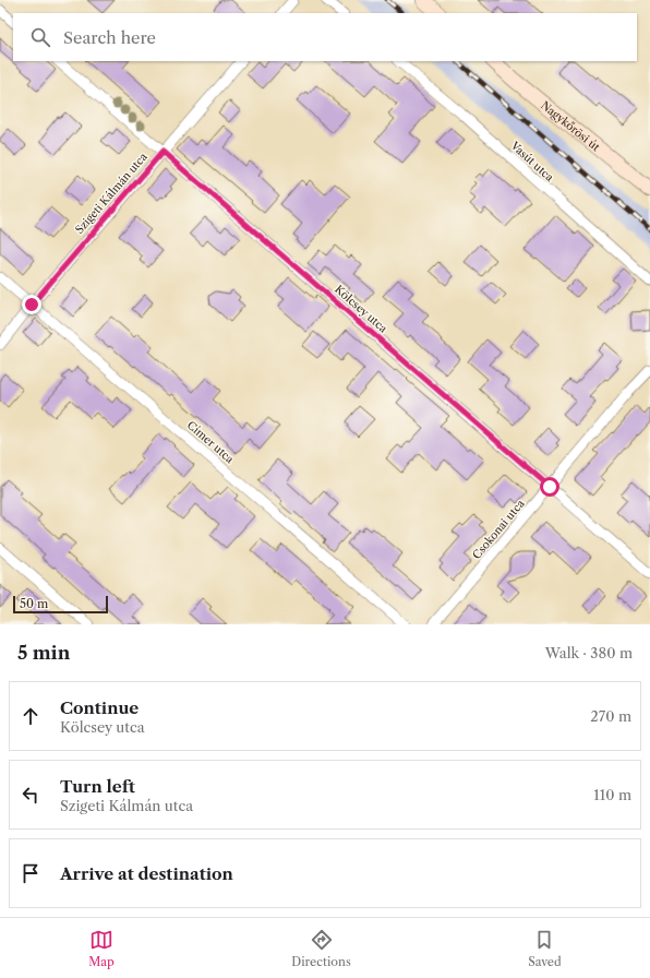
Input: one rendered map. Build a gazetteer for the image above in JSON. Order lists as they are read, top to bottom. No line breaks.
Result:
{"streets":{"main road":["Nagykőrösi út"],"street":["Vasút utca","Szigeti Kálmán utca","Kölcsey utca","Címer utca","Csokonai utca"]},"crossings":[["Szigeti Kálmán utca","Kölcsey utca"],["Szigeti Kálmán utca","Címer utca"],["Kölcsey utca","Csokonai utca"]],"scale_bar":"50 m","page":{"search":"Search here","scale":"50 m","heading":["5 min","Walk · 380 m"],"list":[["Continue","Kölcsey utca","270 m"],["Turn left","Szigeti Kálmán utca","110 m"],"Arrive at destination"],"nav":["Map","Directions","Saved"]}}
